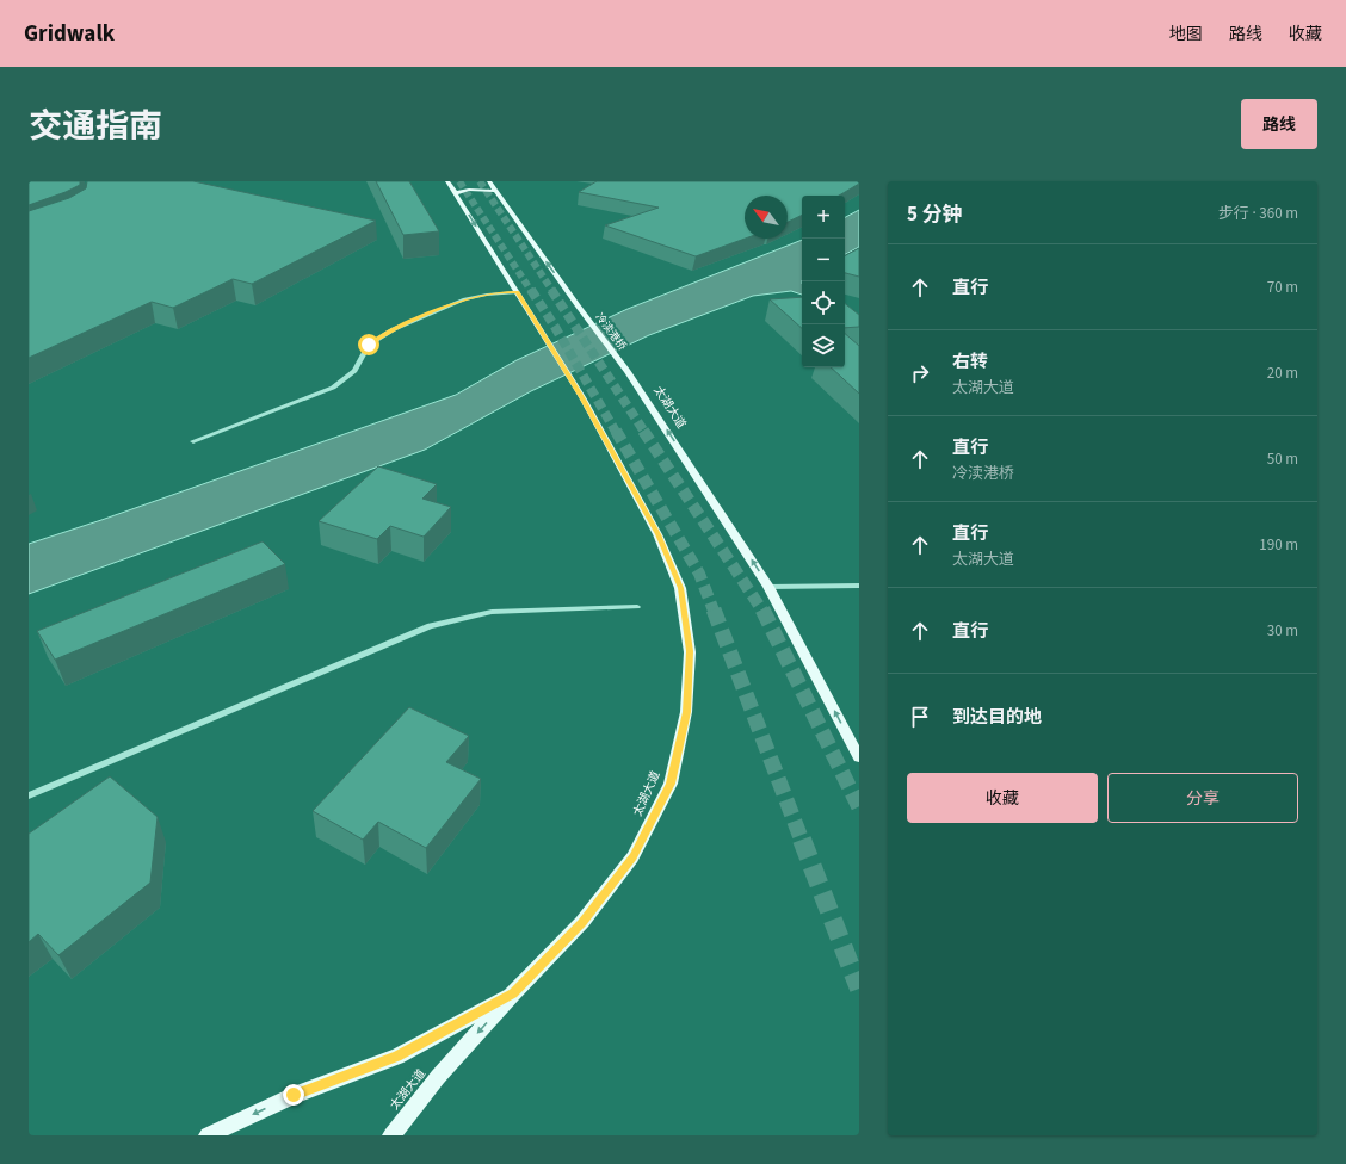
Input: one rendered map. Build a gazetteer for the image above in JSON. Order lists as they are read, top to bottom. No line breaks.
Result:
{"streets":{"main road":["冷渎港桥","太湖大道"]},"crossings":[["冷渎港桥","太湖大道"]],"north":"top left","page":{"header":"Gridwalk","nav":["地图","路线","收藏"],"title":"交通指南","buttons":["路线",["收藏","分享"]],"heading":["5 分钟","步行 · 360 m"],"map_buttons":["+","−"],"list":[["直行","70 m"],["右转","太湖大道","20 m"],["直行","冷渎港桥","50 m"],["直行","太湖大道","190 m"],["直行","30 m"],"到达目的地"]}}
